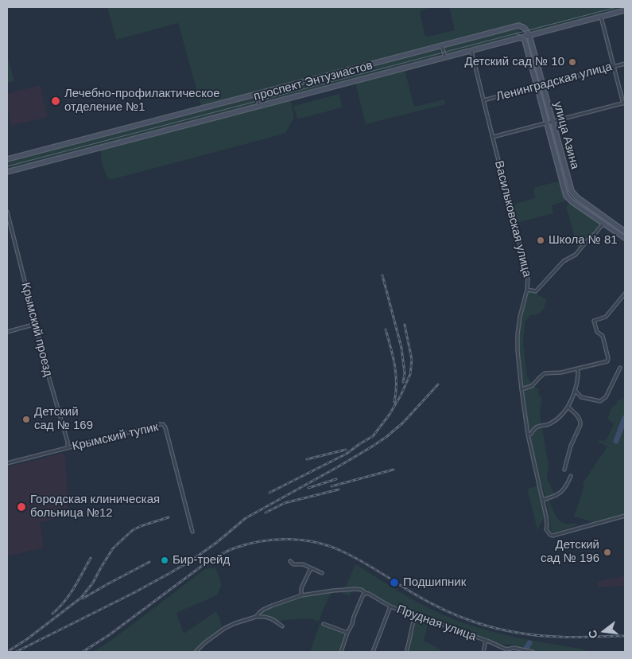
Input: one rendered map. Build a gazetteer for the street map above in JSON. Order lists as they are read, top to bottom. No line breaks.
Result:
{"streets":{"main road":["проспект Энтузиастов","улица Азина"],"street":["Ленинградская улица","Васильковская улица","Крымский проезд","Крымский тупик","Прудная улица"]},"crossings":[["проспект Энтузиастов","улица Азина"],["проспект Энтузиастов","Васильковская улица"],["Ленинградская улица","улица Азина"],["Ленинградская улица","Васильковская улица"],["Крымский проезд","Крымский тупик"]],"places":["Детский сад № 10","Лечебно-профилактическое отделение №1","Школа № 81","Детский сад № 169","Городская клиническая больница №12","Детский сад № 196","Бир-трейд","Подшипник"],"north":"left"}
